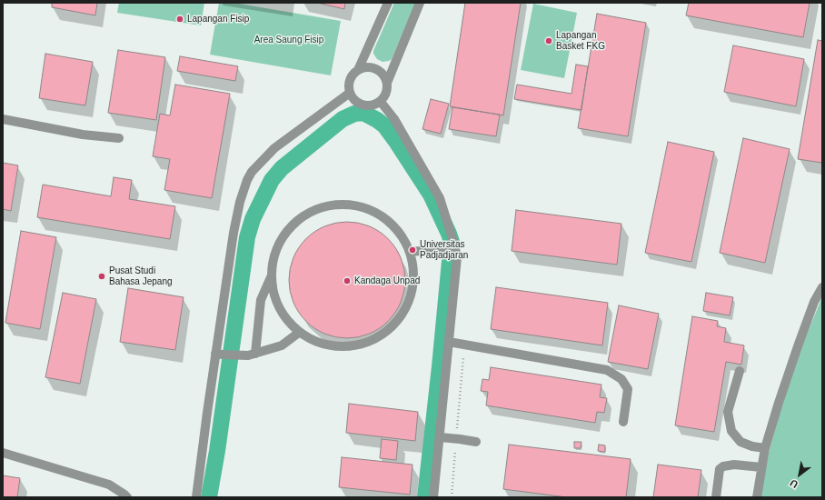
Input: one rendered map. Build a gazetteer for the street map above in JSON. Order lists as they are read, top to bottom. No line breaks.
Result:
{"parks":["Area Saung Fisip"],"places":["Lapangan Fisip","Lapangan Basket FKG","Universitas Padjadjaran","Pusat Studi Bahasa Jepang","Kandaga Unpad"],"north":"bottom left"}
